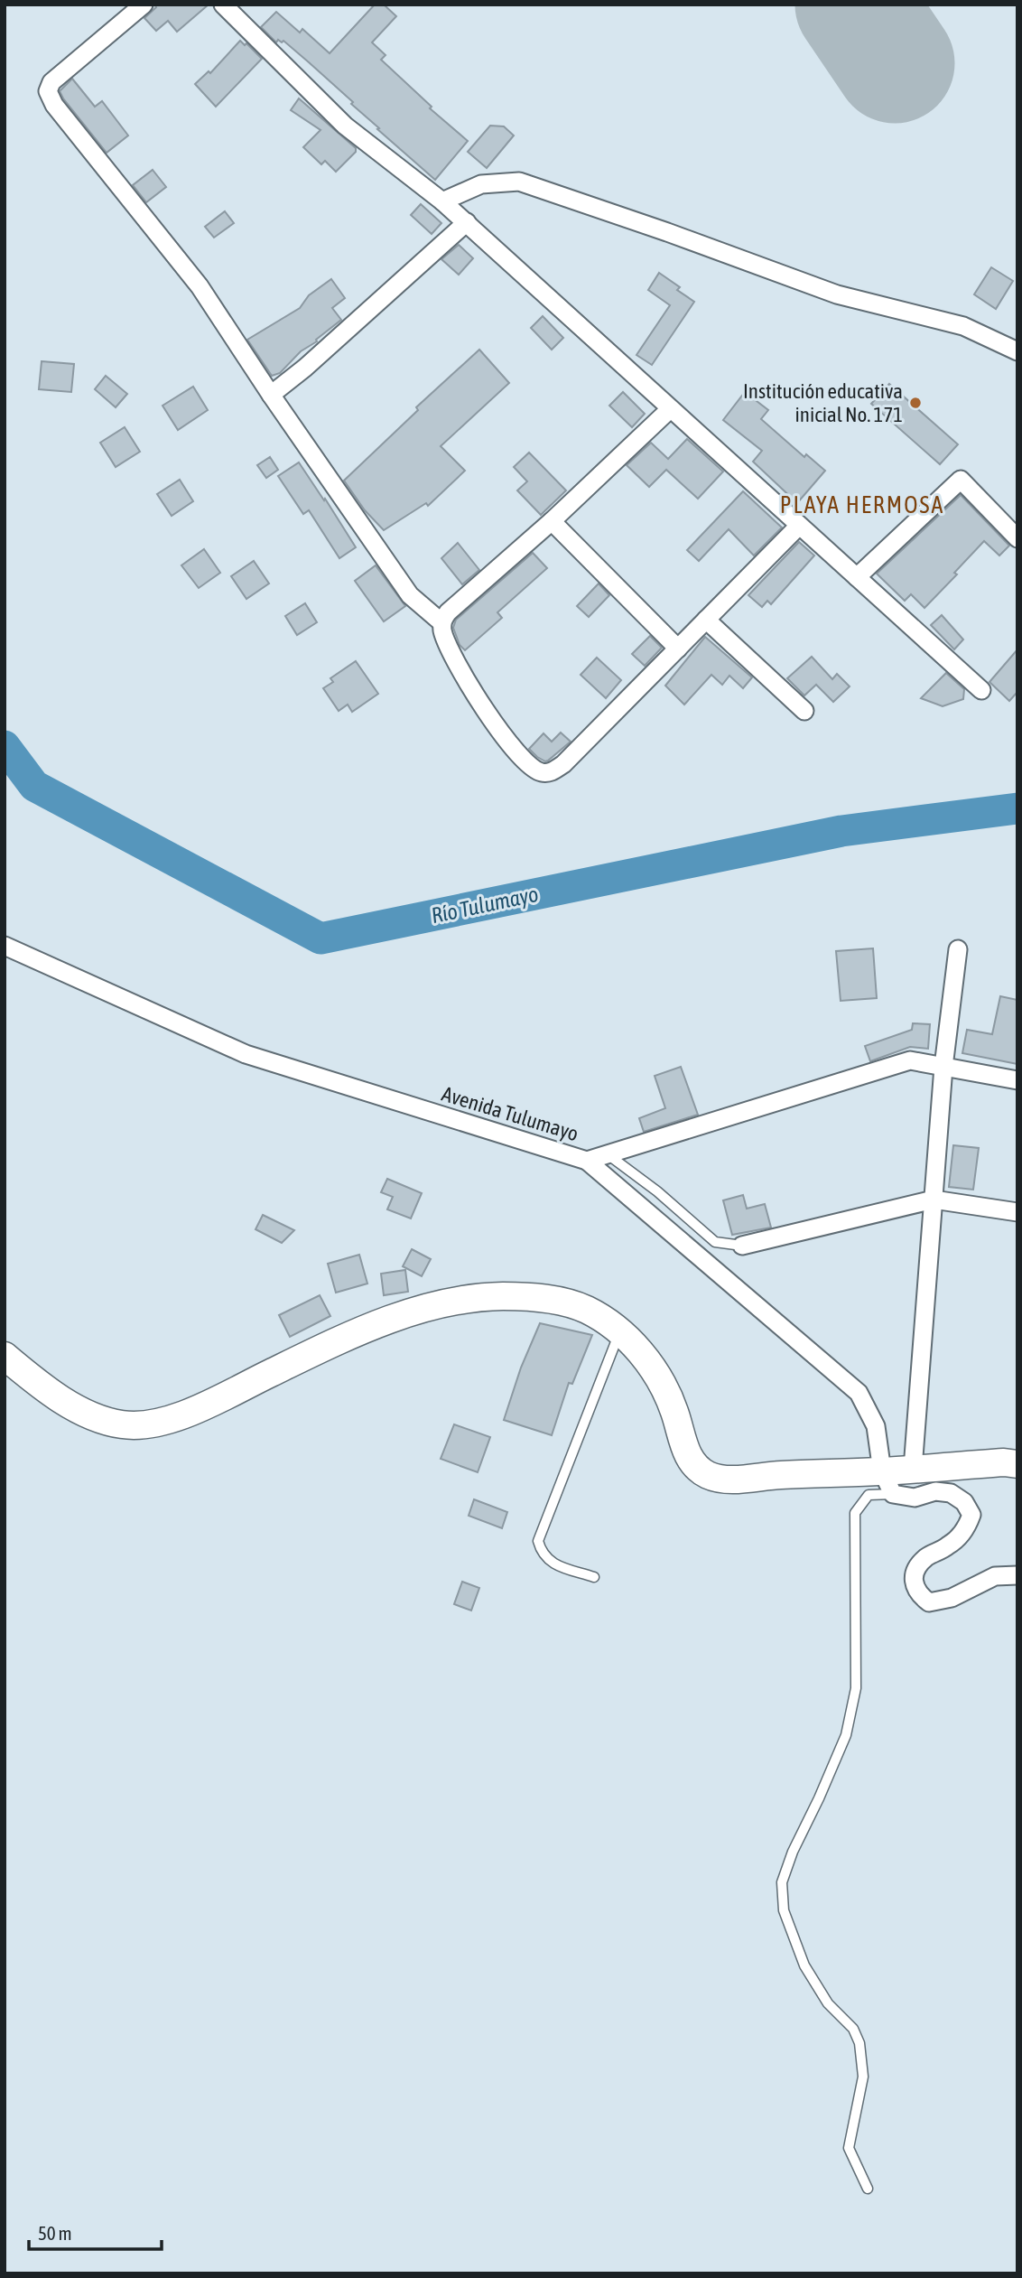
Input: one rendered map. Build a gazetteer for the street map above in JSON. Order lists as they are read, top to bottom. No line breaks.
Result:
{"streets":{"street":["Avenida Tulumayo"]},"districts":["PLAYA HERMOSA"],"water":["Río Tulumayo"],"places":["Institución educativa inicial No. 171"],"scale_bar":"50 m"}
